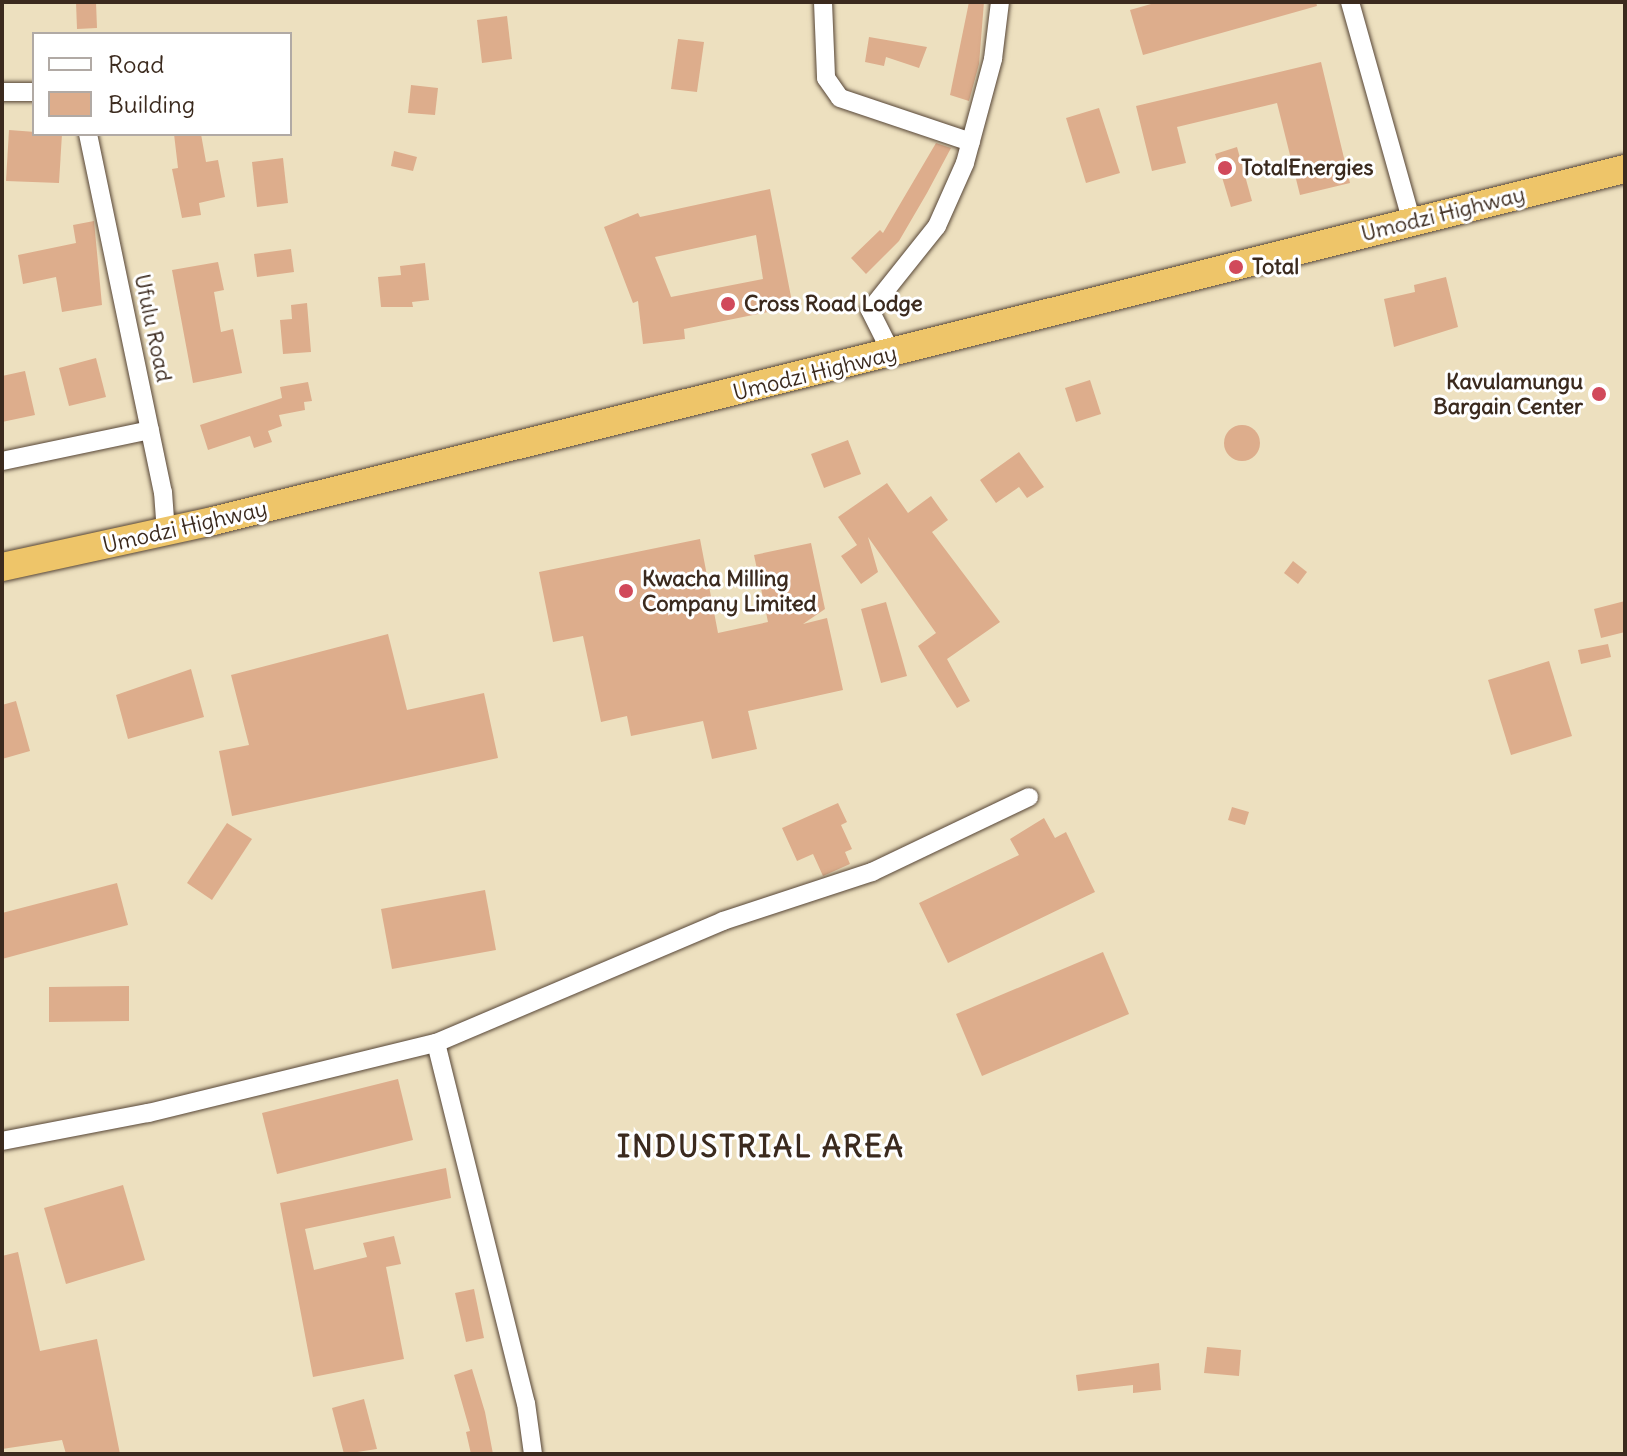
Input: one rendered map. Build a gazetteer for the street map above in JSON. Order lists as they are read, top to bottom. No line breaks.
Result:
{"streets":{"highway":["Umodzi Highway"],"street":["Ufulu Road"]},"crossings":[["Umodzi Highway","Ufulu Road"]],"districts":["INDUSTRIAL AREA"],"places":["TotalEnergies","Total","Cross Road Lodge","Kavulamungu Bargain Center","Kwacha Milling Company Limited"],"legend":["Road","Building"]}
